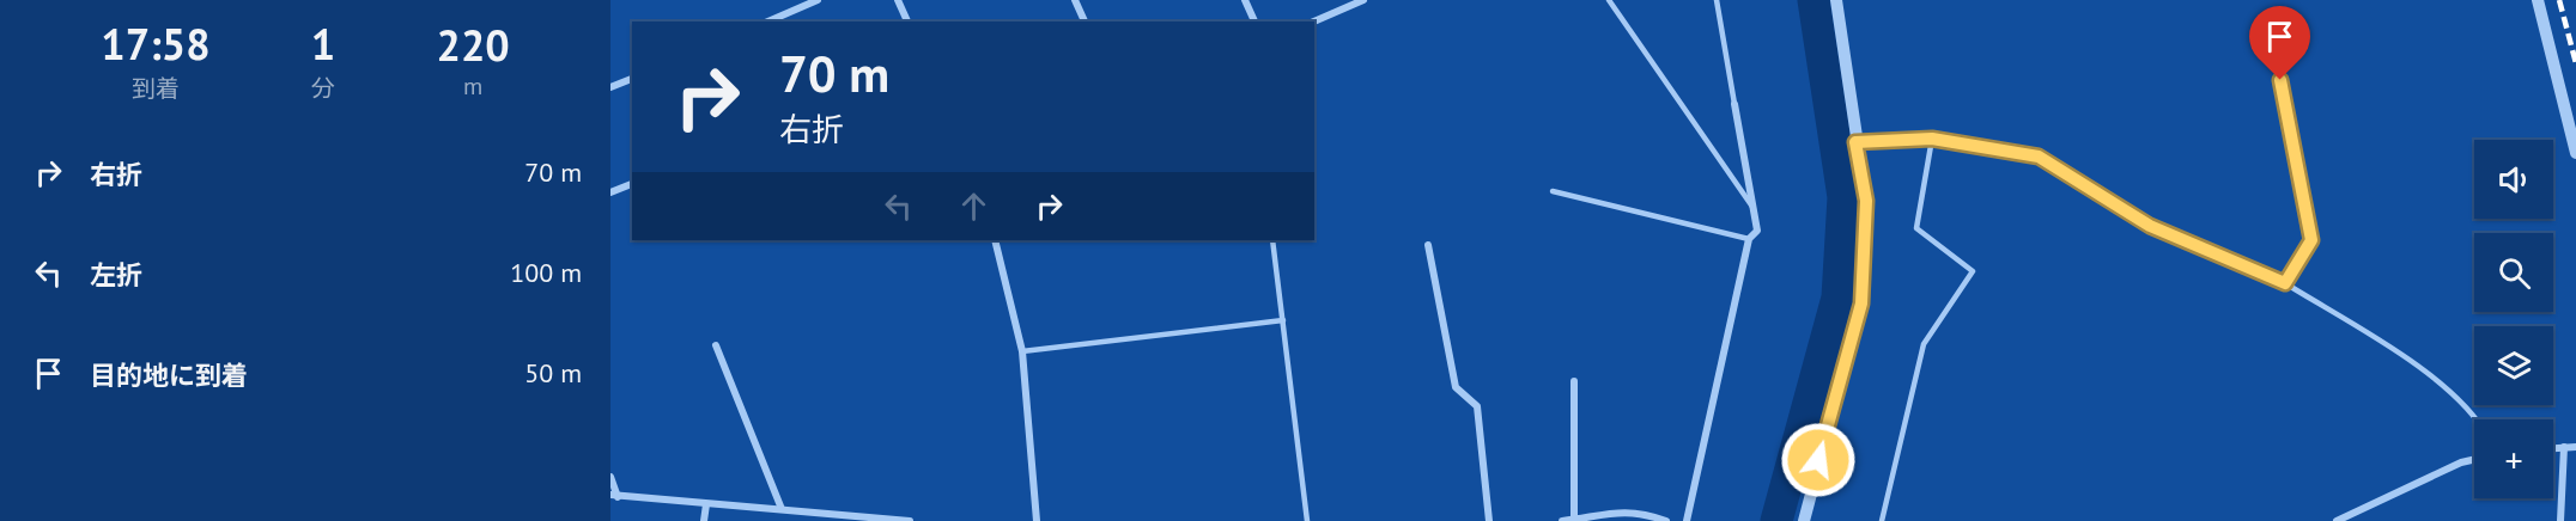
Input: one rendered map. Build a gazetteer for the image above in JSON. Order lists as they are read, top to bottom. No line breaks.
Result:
{"page":{"eta":["17:58","到着","1","分","220","m"],"turn":["70 m","右折"],"list":[{"name":"右折","value":"70 m"},{"name":"左折","value":"100 m"},{"name":"目的地に到着","value":"50 m"}],"map_buttons":"+"}}
